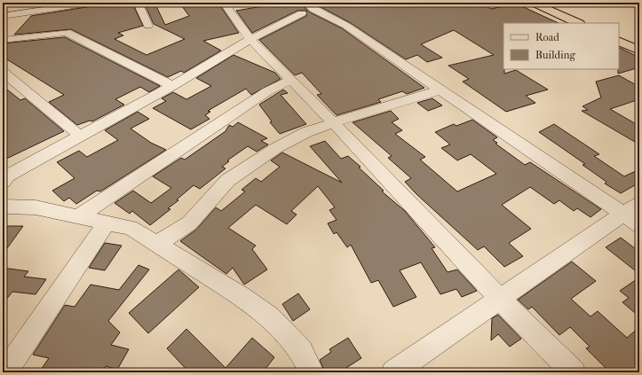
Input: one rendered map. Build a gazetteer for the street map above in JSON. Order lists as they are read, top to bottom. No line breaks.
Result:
{"legend":["Road","Building"]}
